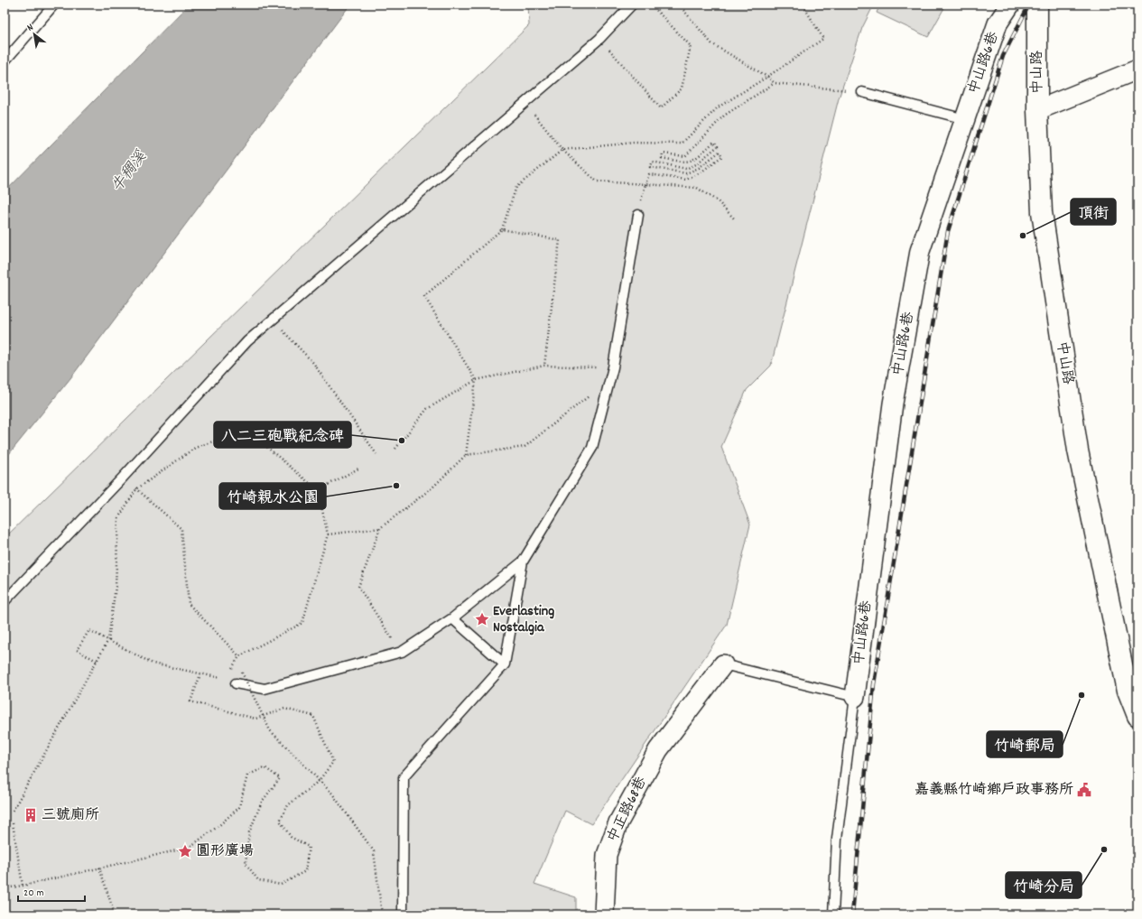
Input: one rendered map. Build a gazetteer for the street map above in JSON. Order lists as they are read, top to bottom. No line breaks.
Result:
{"streets":{"street":["中山路6巷","中山路","中正路68巷"]},"water":["牛稠溪"],"places":{"other":["頂街","八二三砲戰紀念碑","竹崎親水公園","竹崎郵局","竹崎分局"],"place":["Everlasting Nostalgia","圓形廣場"],"public building":["嘉義縣竹崎鄉戶政事務所"],"building":["三號廁所"]},"scale_bar":"20 m","north":"top left"}
